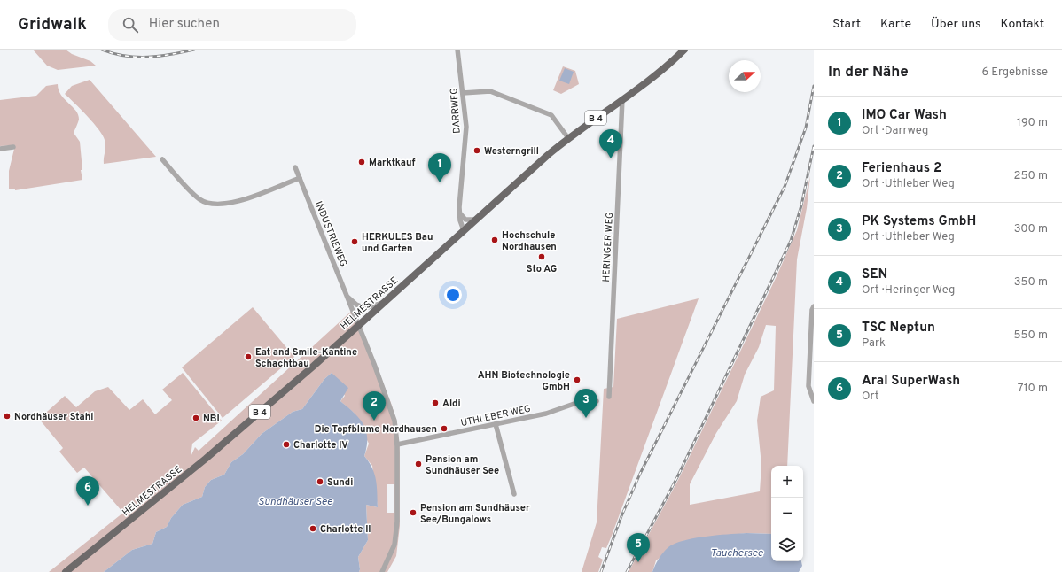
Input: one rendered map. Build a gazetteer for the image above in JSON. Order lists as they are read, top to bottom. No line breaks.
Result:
{"streets":{"main road":["B 4","HELMESTRASSE"],"street":["DARRWEG","INDUSTRIEWEG","HERINGER WEG","UTHLEBER WEG"]},"crossings":[["DARRWEG","HELMESTRASSE"],["INDUSTRIEWEG","HELMESTRASSE"],["HERINGER WEG","HELMESTRASSE"]],"water":["Sundhäuser See","Tauchersee"],"places":["Westerngrill","Marktkauf","Hochschule Nordhausen","HERKULES Bau und Garten","Sto AG","Eat and Smile-Kantine Schachtbau","AHN Biotechnologie GmbH","Aldi","Nordhäuser Stahl","NBI","Die Topfblume Nordhausen","Charlotte IV","Pension am Sundhäuser See","Sundi","Pension am Sundhäuser See/Bungalows","Charlotte II"],"north":"right","page":{"header":"Gridwalk","search":"Hier suchen","nav":["Start","Karte","Über uns","Kontakt"],"heading":["In der Nähe","6 Ergebnisse"],"list":[{"mark":"1","name":"IMO Car Wash","note":"Ort · Darrweg","value":"190 m"},{"mark":"2","name":"Ferienhaus 2","note":"Ort · Uthleber Weg","value":"250 m"},{"mark":"3","name":"PK Systems GmbH","note":"Ort · Uthleber Weg","value":"300 m"},{"mark":"4","name":"SEN","note":"Ort · Heringer Weg","value":"350 m"},{"mark":"5","name":"TSC Neptun","note":"Park","value":"550 m"},{"mark":"6","name":"Aral SuperWash","note":"Ort","value":"710 m"}],"pins":["4","1","3","2","6","5"],"map_buttons":["+","−"]}}
